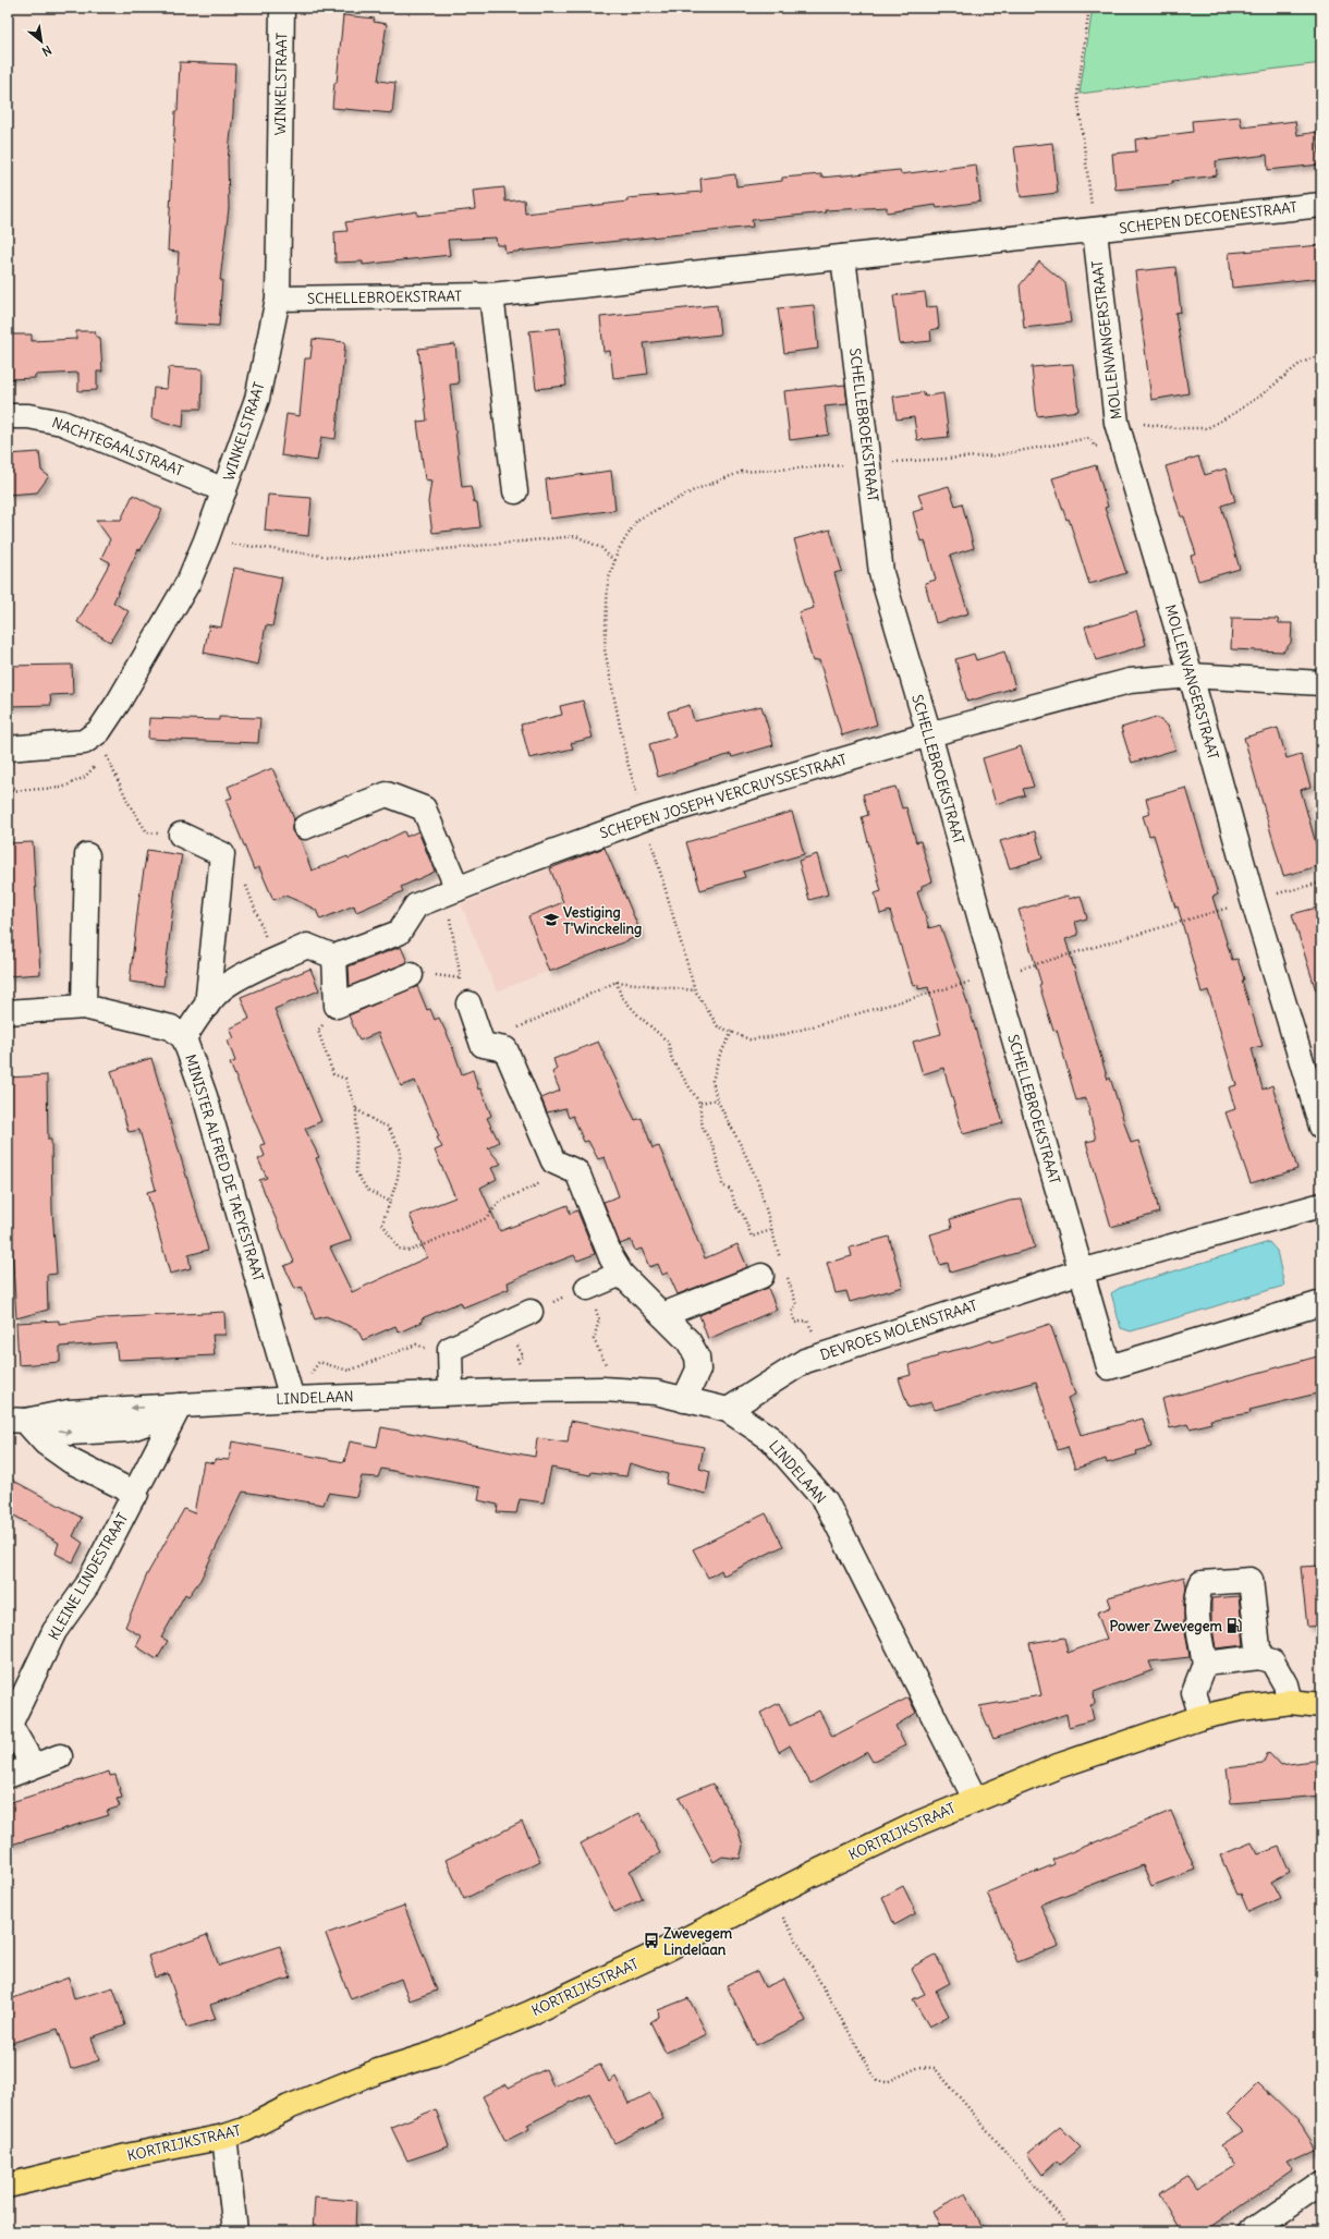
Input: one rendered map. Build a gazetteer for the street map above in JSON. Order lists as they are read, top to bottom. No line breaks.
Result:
{"streets":{"main road":["KORTRIJKSTRAAT"],"street":["WINKELSTRAAT","SCHEPEN DECOENESTRAAT","SCHELLEBROEKSTRAAT","MOLLENVANGERSTRAAT","NACHTEGAALSTRAAT","SCHEPEN JOSEPH VERCRUYSSESTRAAT","MINISTER ALFRED DE TAEYESTRAAT","DEVROES MOLENSTRAAT","LINDELAAN","KLEINE LINDESTRAAT"]},"crossings":[["WINKELSTRAAT","SCHELLEBROEKSTRAAT"],["WINKELSTRAAT","NACHTEGAALSTRAAT"],["SCHEPEN DECOENESTRAAT","SCHELLEBROEKSTRAAT"],["SCHEPEN DECOENESTRAAT","MOLLENVANGERSTRAAT"],["SCHELLEBROEKSTRAAT","MOLLENVANGERSTRAAT"],["SCHELLEBROEKSTRAAT","SCHEPEN JOSEPH VERCRUYSSESTRAAT"],["SCHELLEBROEKSTRAAT","DEVROES MOLENSTRAAT"],["MOLLENVANGERSTRAAT","SCHEPEN JOSEPH VERCRUYSSESTRAAT"],["MINISTER ALFRED DE TAEYESTRAAT","LINDELAAN"],["DEVROES MOLENSTRAAT","LINDELAAN"],["LINDELAAN","KLEINE LINDESTRAAT"],["LINDELAAN","KORTRIJKSTRAAT"]],"places":{"school or university":["Vestiging T'Winckeling"],"fuel station":["Power Zwevegem"],"bus stop":["Zwevegem Lindelaan"]},"north":"bottom right"}
